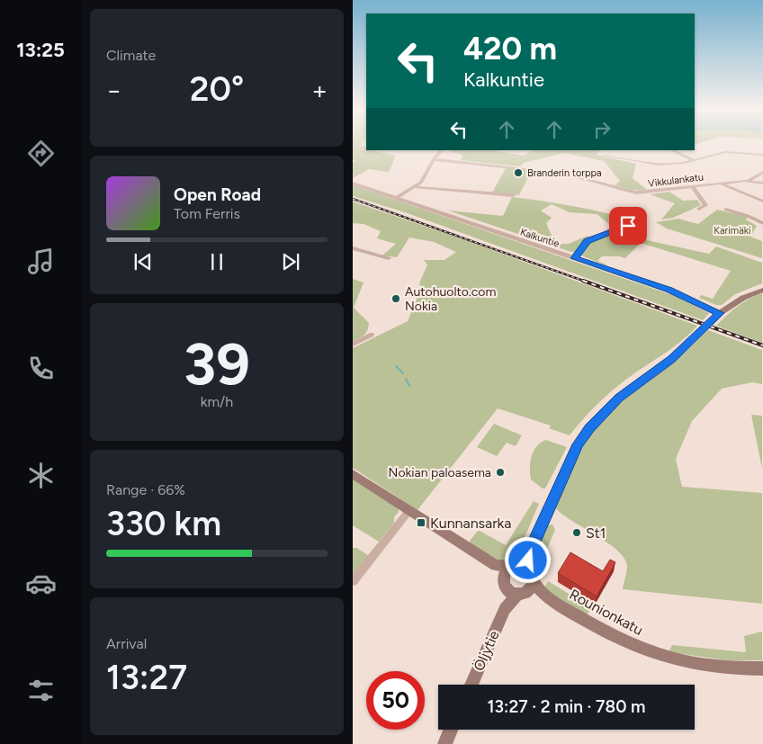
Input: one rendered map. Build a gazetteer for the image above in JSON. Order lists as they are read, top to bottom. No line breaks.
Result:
{"streets":{"main road":["Rounionkatu","Öljytie"],"street":["Vikkulankatu","Kalkuntie"]},"crossings":[["Rounionkatu","Öljytie"]],"parks":["Karimäki"],"places":{"other":["Branderin torppa","Autohuolto.com Nokia","Nokian paloasema","St1"],"transit":["Kunnansarka"]},"page":{"tabs":"13:25","tile":["Climate",["39","km/h"],["Range · 66%","330 km"],["Arrival","13:27"]],"turn":["420 m","Kalkuntie"],"heat":["−","20°","+"],"song":["Open Road","Tom Ferris"],"limit":"50","trip":"13:27 · 2 min · 780 m"}}
